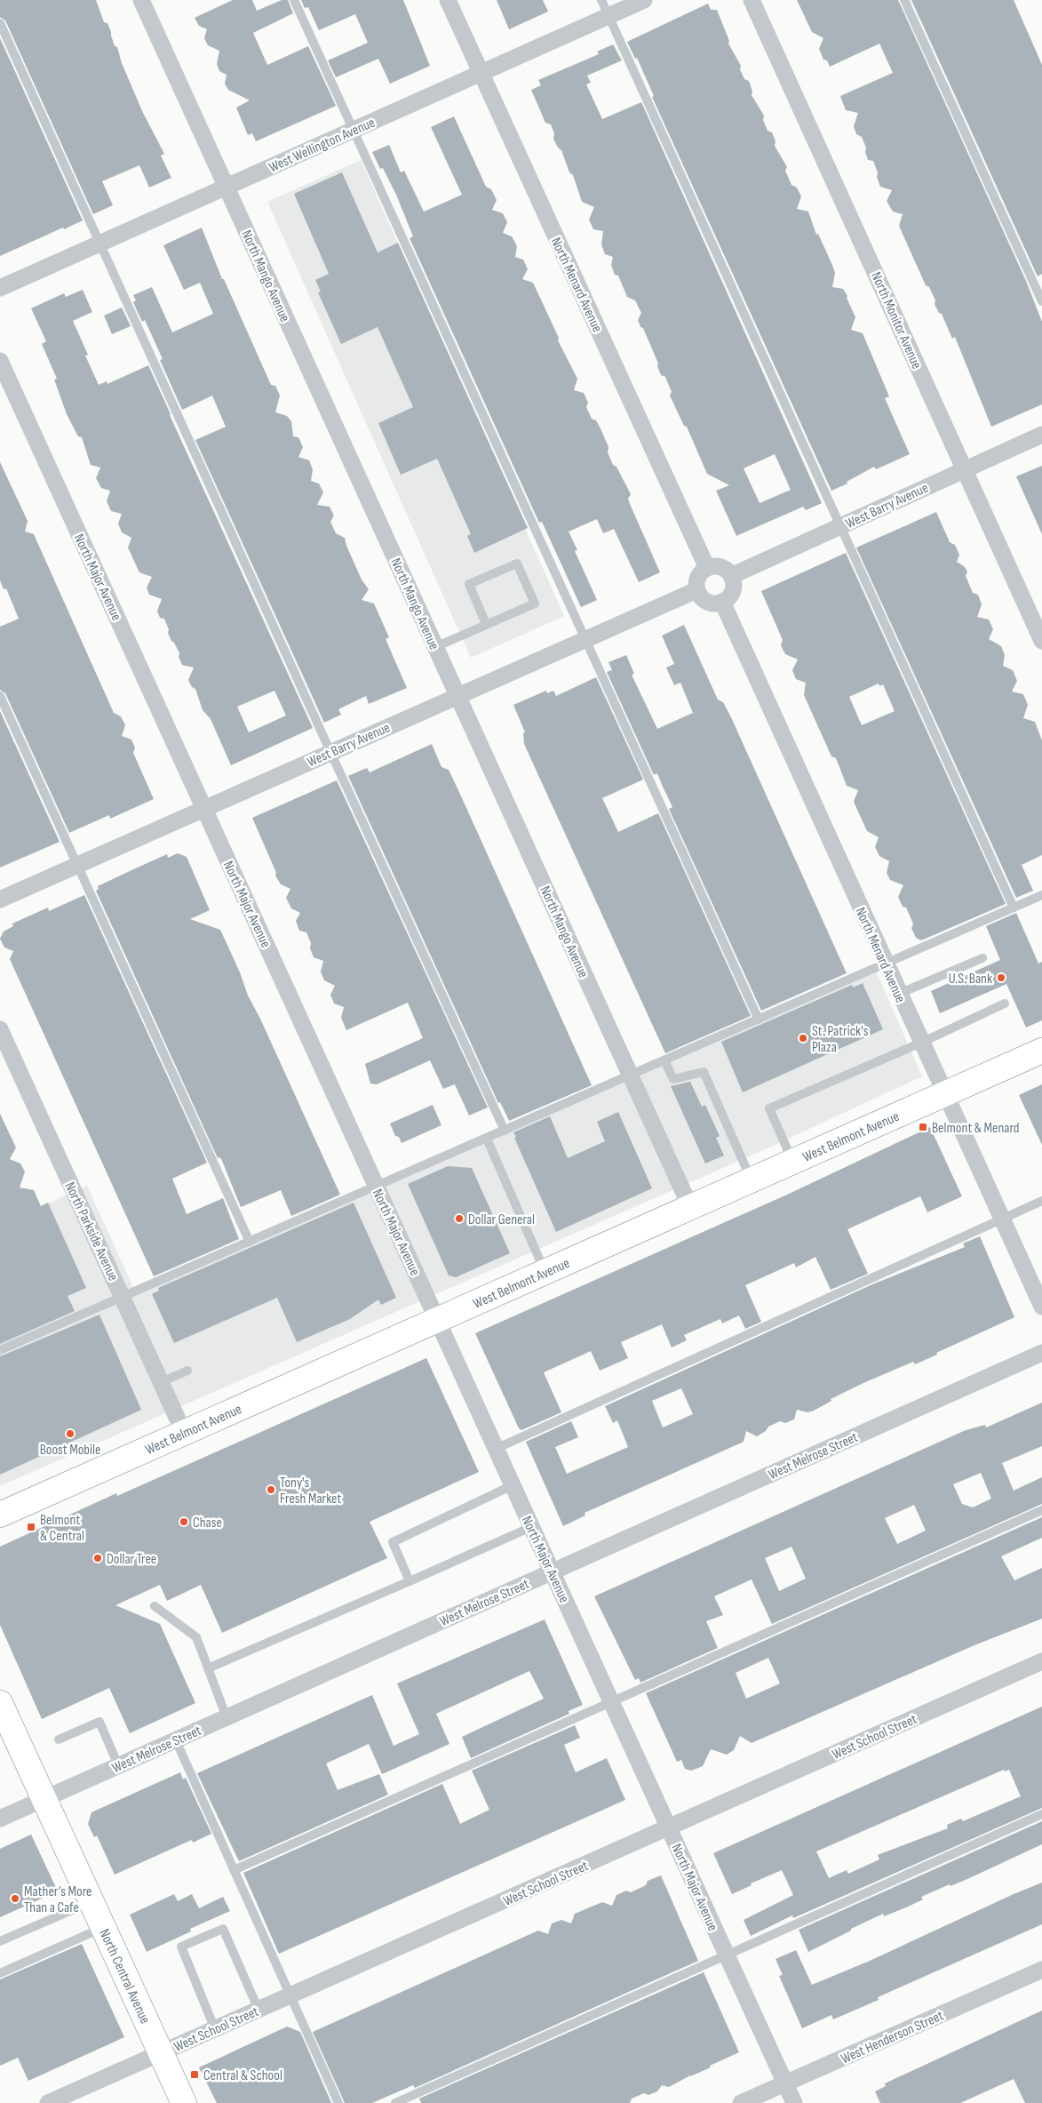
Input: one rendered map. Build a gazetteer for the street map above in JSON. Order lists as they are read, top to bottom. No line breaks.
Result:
{"streets":{"main road":["West Belmont Avenue","North Central Avenue"],"street":["West Wellington Avenue","North Mango Avenue","North Menard Avenue","North Monitor Avenue","West Barry Avenue","North Major Avenue","North Parkside Avenue","West Melrose Street","West School Street","West Henderson Street"]},"crossings":[["West Wellington Avenue","North Mango Avenue"],["West Wellington Avenue","North Menard Avenue"],["North Mango Avenue","West Barry Avenue"],["North Mango Avenue","West Belmont Avenue"],["North Menard Avenue","West Barry Avenue"],["North Menard Avenue","West Belmont Avenue"],["North Monitor Avenue","West Barry Avenue"],["West Barry Avenue","North Major Avenue"],["North Major Avenue","West Belmont Avenue"],["North Major Avenue","West Melrose Street"],["North Major Avenue","West School Street"],["North Major Avenue","West Henderson Street"],["West Belmont Avenue","North Parkside Avenue"],["West Melrose Street","North Central Avenue"],["West School Street","North Central Avenue"]],"places":{"other":["U.S. Bank","St. Patrick's Plaza","Dollar General","Boost Mobile","Tony's Fresh Market","Chase","Dollar Tree","Mather’s More Than a Cafe"],"transit":["Belmont & Menard","Belmont & Central","Central & School"]}}
